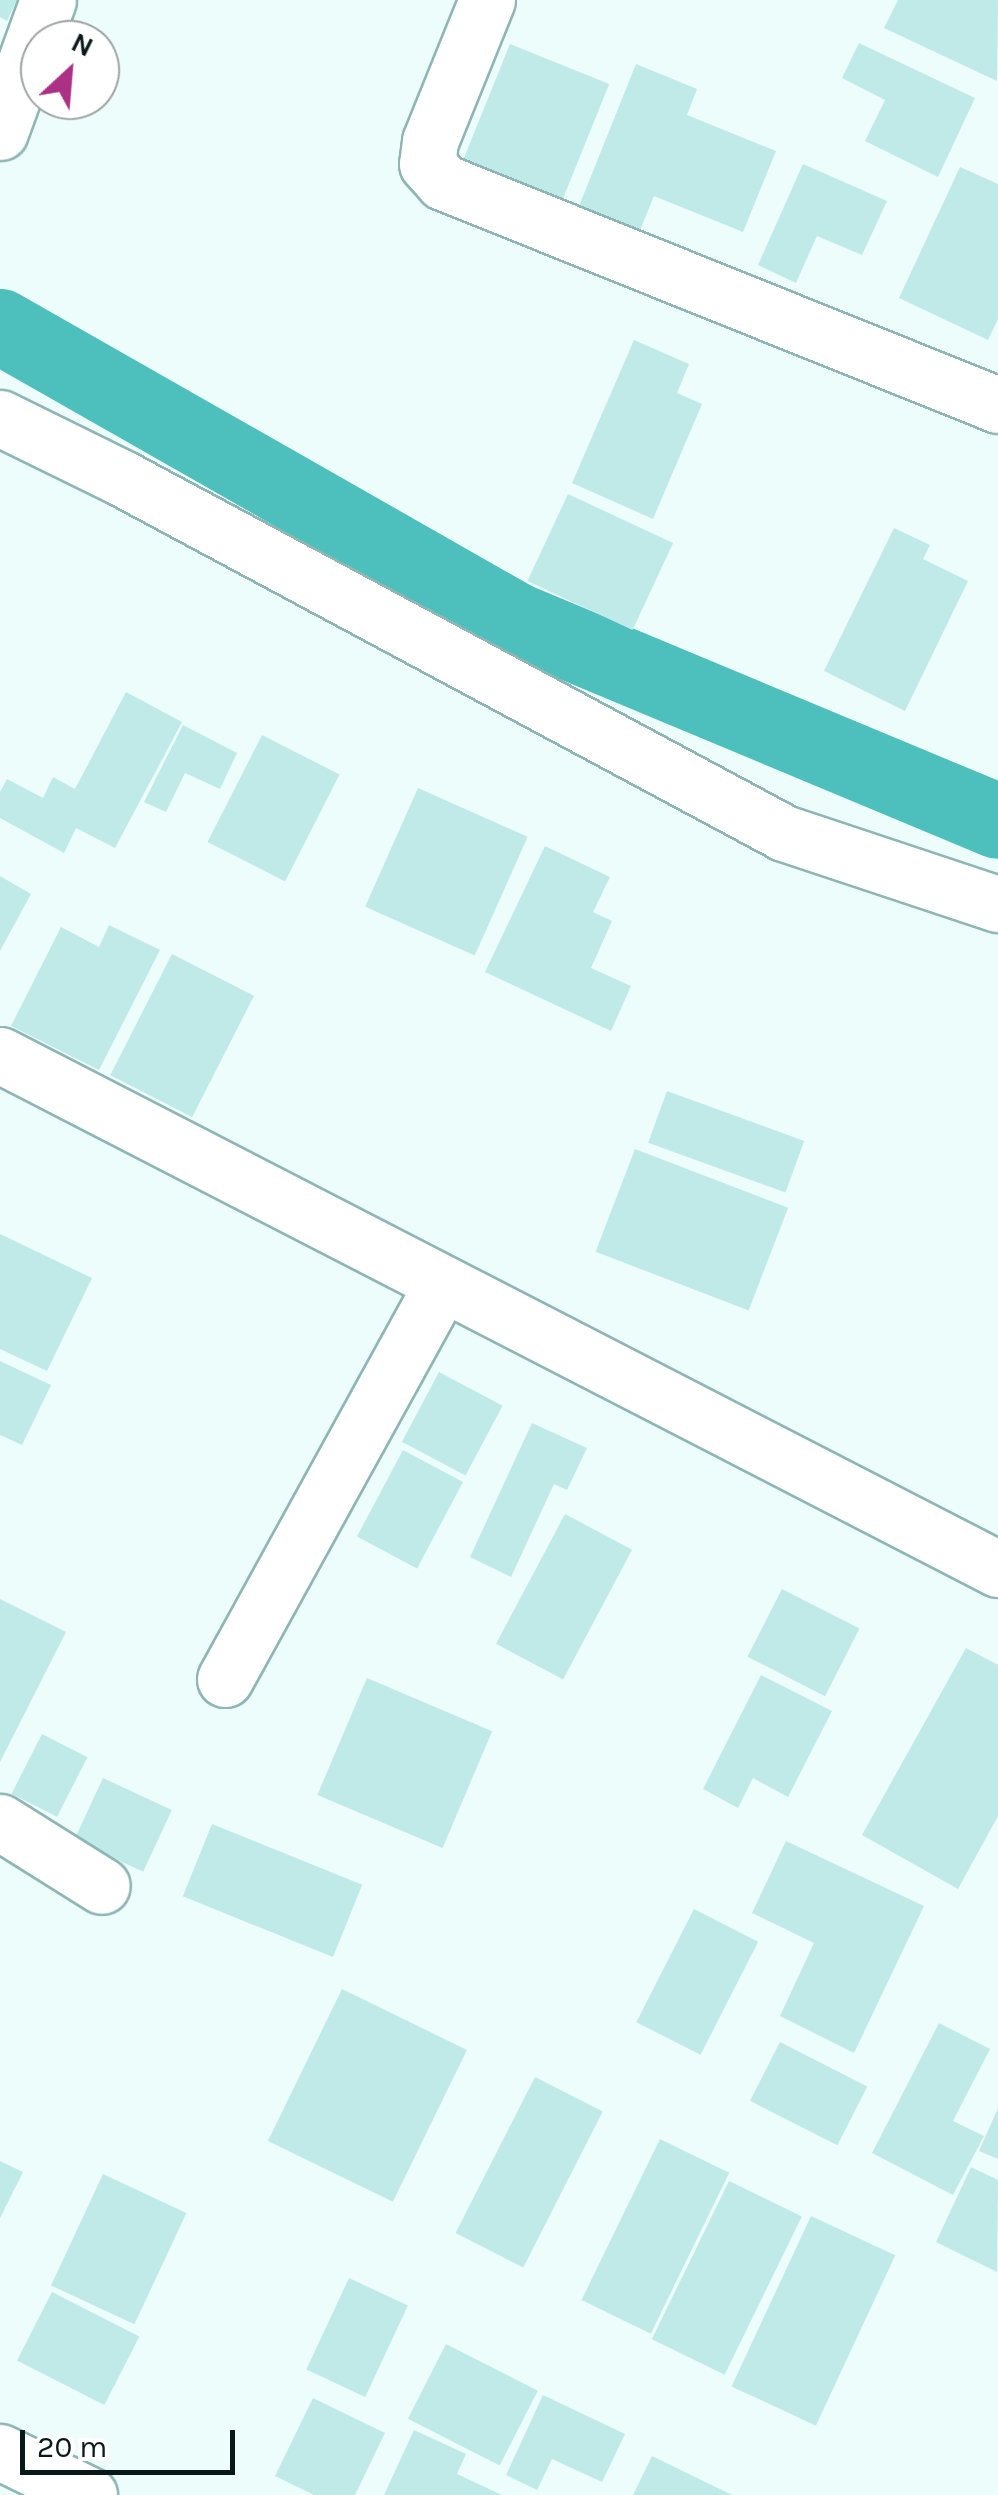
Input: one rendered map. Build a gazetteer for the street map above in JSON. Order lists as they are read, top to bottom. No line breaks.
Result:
{"scale_bar":"20 m","north":"top right"}
